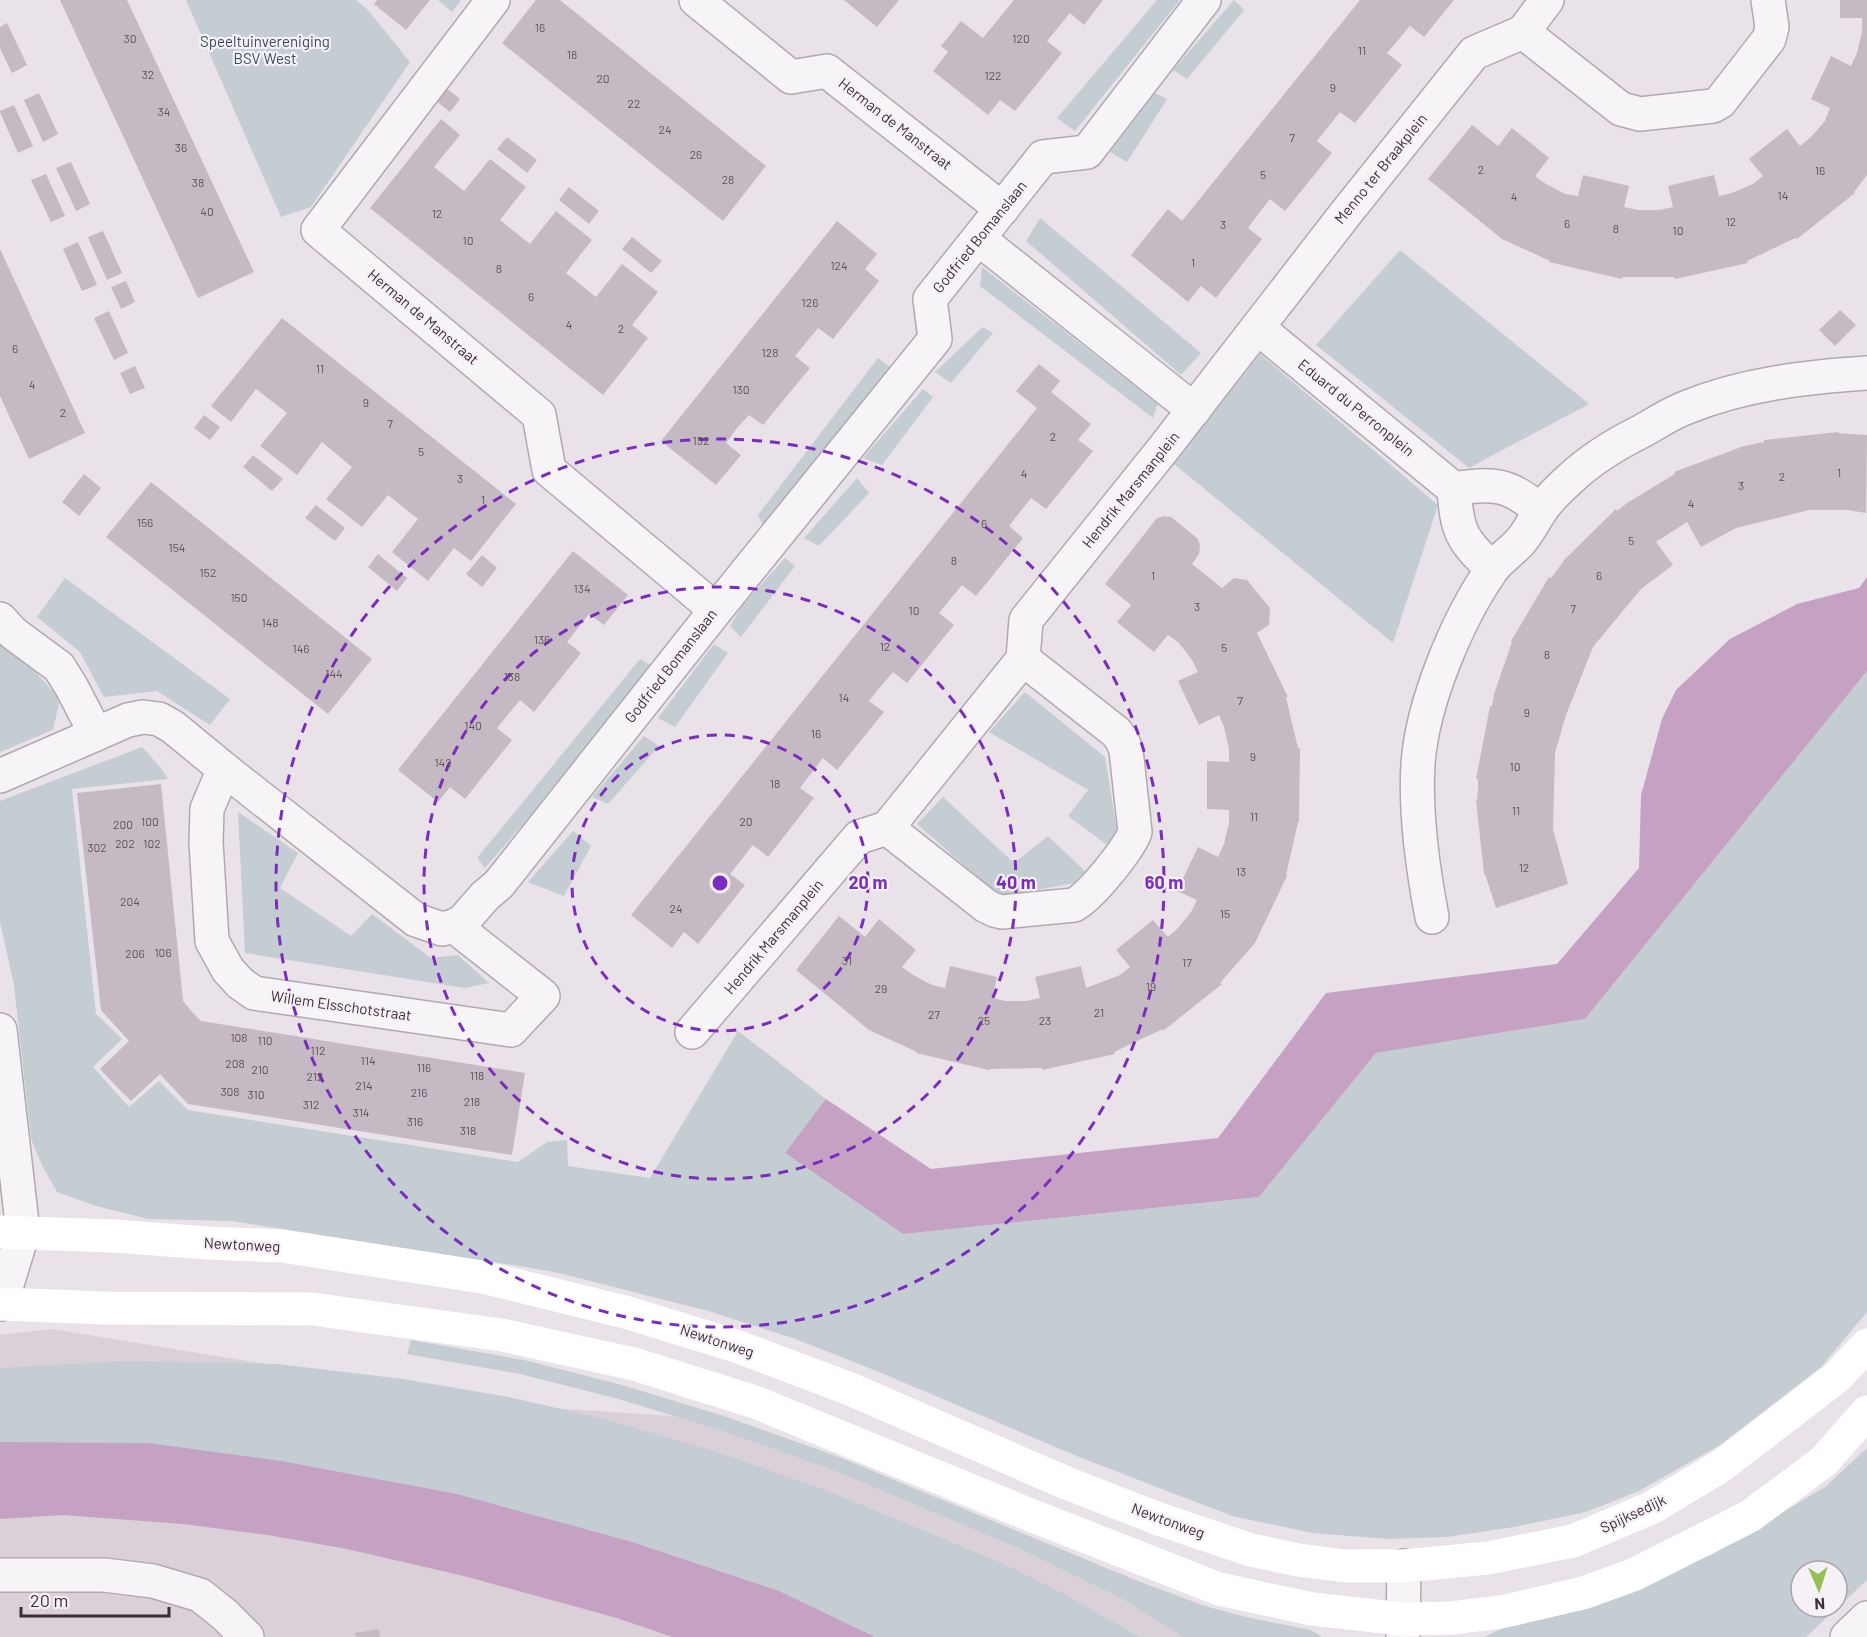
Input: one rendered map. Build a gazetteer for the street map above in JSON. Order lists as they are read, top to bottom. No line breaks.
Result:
{"streets":{"main road":["Newtonweg","Spijksedijk"],"street":["Herman de Manstraat","Menno ter Braakplein","Godfried Bomanslaan","Eduard du Perronplein","Hendrik Marsmanplein","Willem Elsschotstraat"]},"crossings":[["Herman de Manstraat","Godfried Bomanslaan"],["Menno ter Braakplein","Eduard du Perronplein"],["Menno ter Braakplein","Hendrik Marsmanplein"],["Godfried Bomanslaan","Willem Elsschotstraat"],["Eduard du Perronplein","Hendrik Marsmanplein"],["Newtonweg","Spijksedijk"]],"parks":["Speeltuinvereniging BSV West"],"house_numbers":["16","30","120","11","18","32","122","20","9","22","34","24","7","36","26","2","16","5","28","38","14","4","40","12","12","6","3","8","10","10","1","124","8","6","126","4","2","6","128","11","4","130","9","2","7","2","132","5","1","4","2","3","3","1","4","156","6","5","154","8","152","1","6","134","150","3","7","10","148","136","12","5","146","8","144","138","14","7","9","140","16","9","142","10","18","11","11","100","20","200","202","102","302","12","13","204","24","15","106","206","31","17","19","29","21","27","25","23","108","110","112","114","208","116","210","118","212","214","308","216","310","218","312","314","316","318"],"scale_bar":"20 m","north":"bottom","rings":["20 m","40 m","60 m"]}
